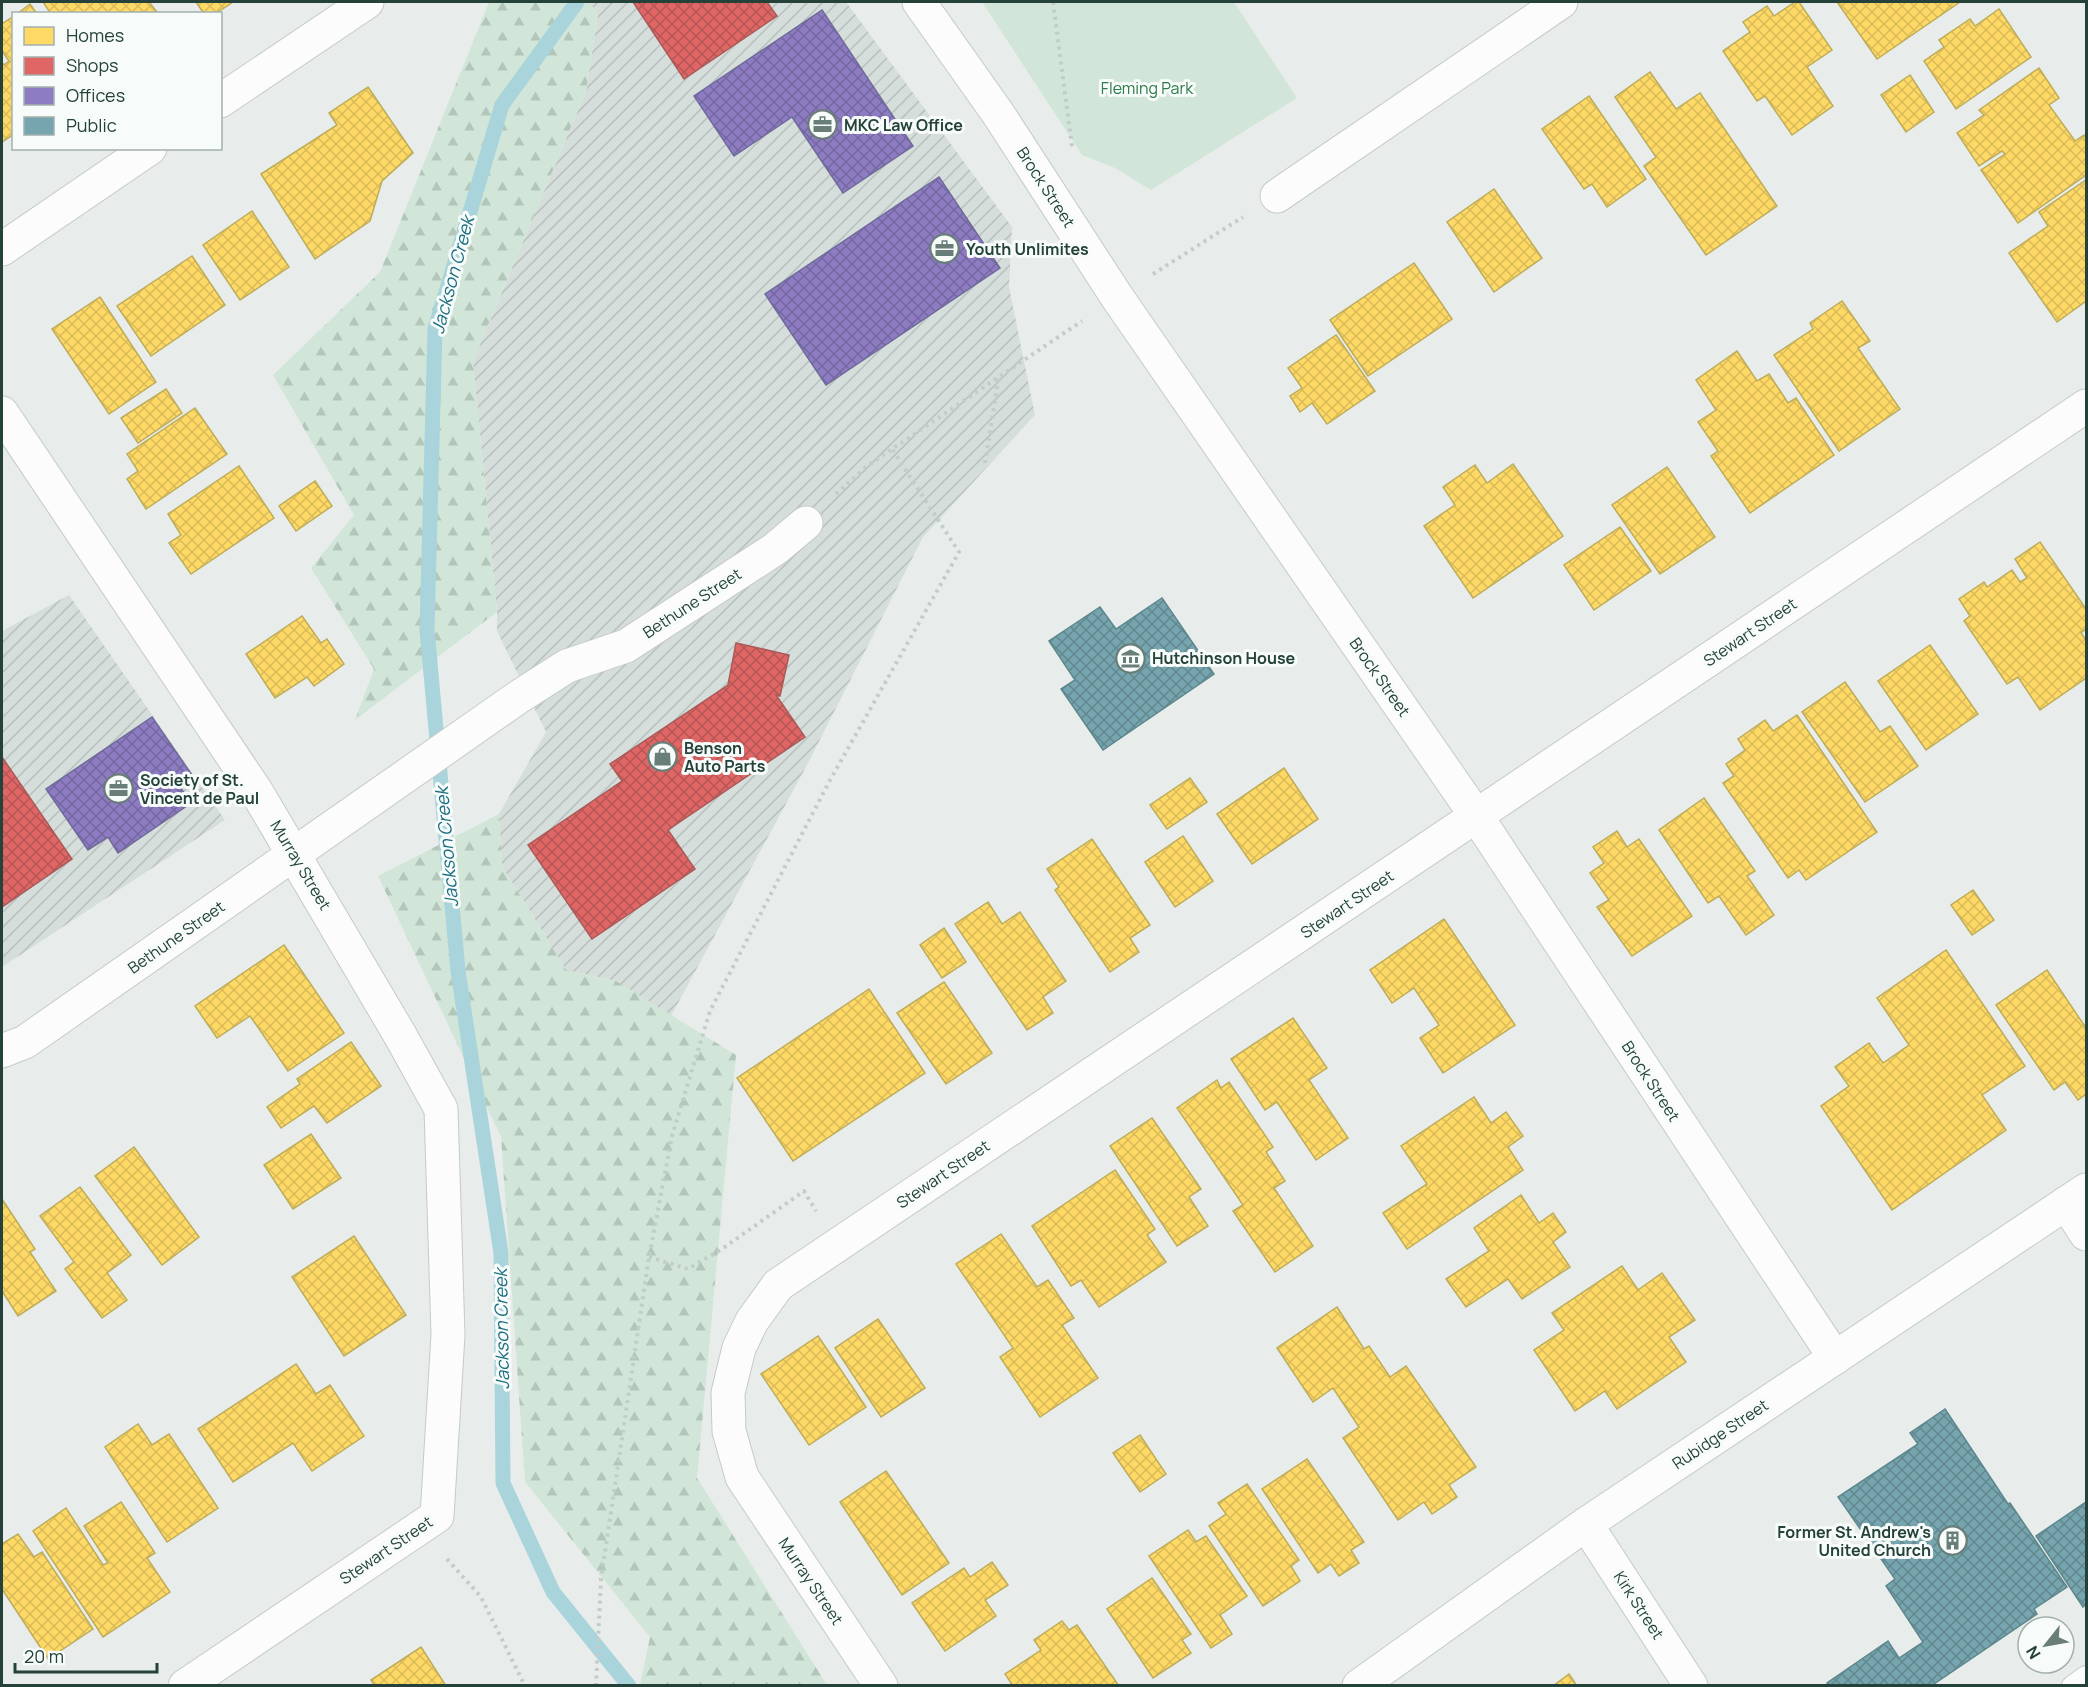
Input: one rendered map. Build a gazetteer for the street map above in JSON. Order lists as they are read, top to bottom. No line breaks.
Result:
{"streets":{"street":["Brock Street","Bethune Street","Stewart Street","Murray Street","Rubidge Street","Kirk Street"]},"crossings":[["Brock Street","Stewart Street"],["Brock Street","Rubidge Street"],["Bethune Street","Murray Street"],["Stewart Street","Murray Street"],["Rubidge Street","Kirk Street"]],"water":["Jackson Creek"],"parks":["Fleming Park"],"places":{"office":["MKC Law Office","Youth Unlimites","Society of St. Vincent de Paul"],"museum":["Hutchinson House"],"shop":["Benson Auto Parts"],"building":["Former St. Andrew's United Church"]},"legend":["Homes","Shops","Offices","Public"],"scale_bar":"20 m","north":"bottom left"}
